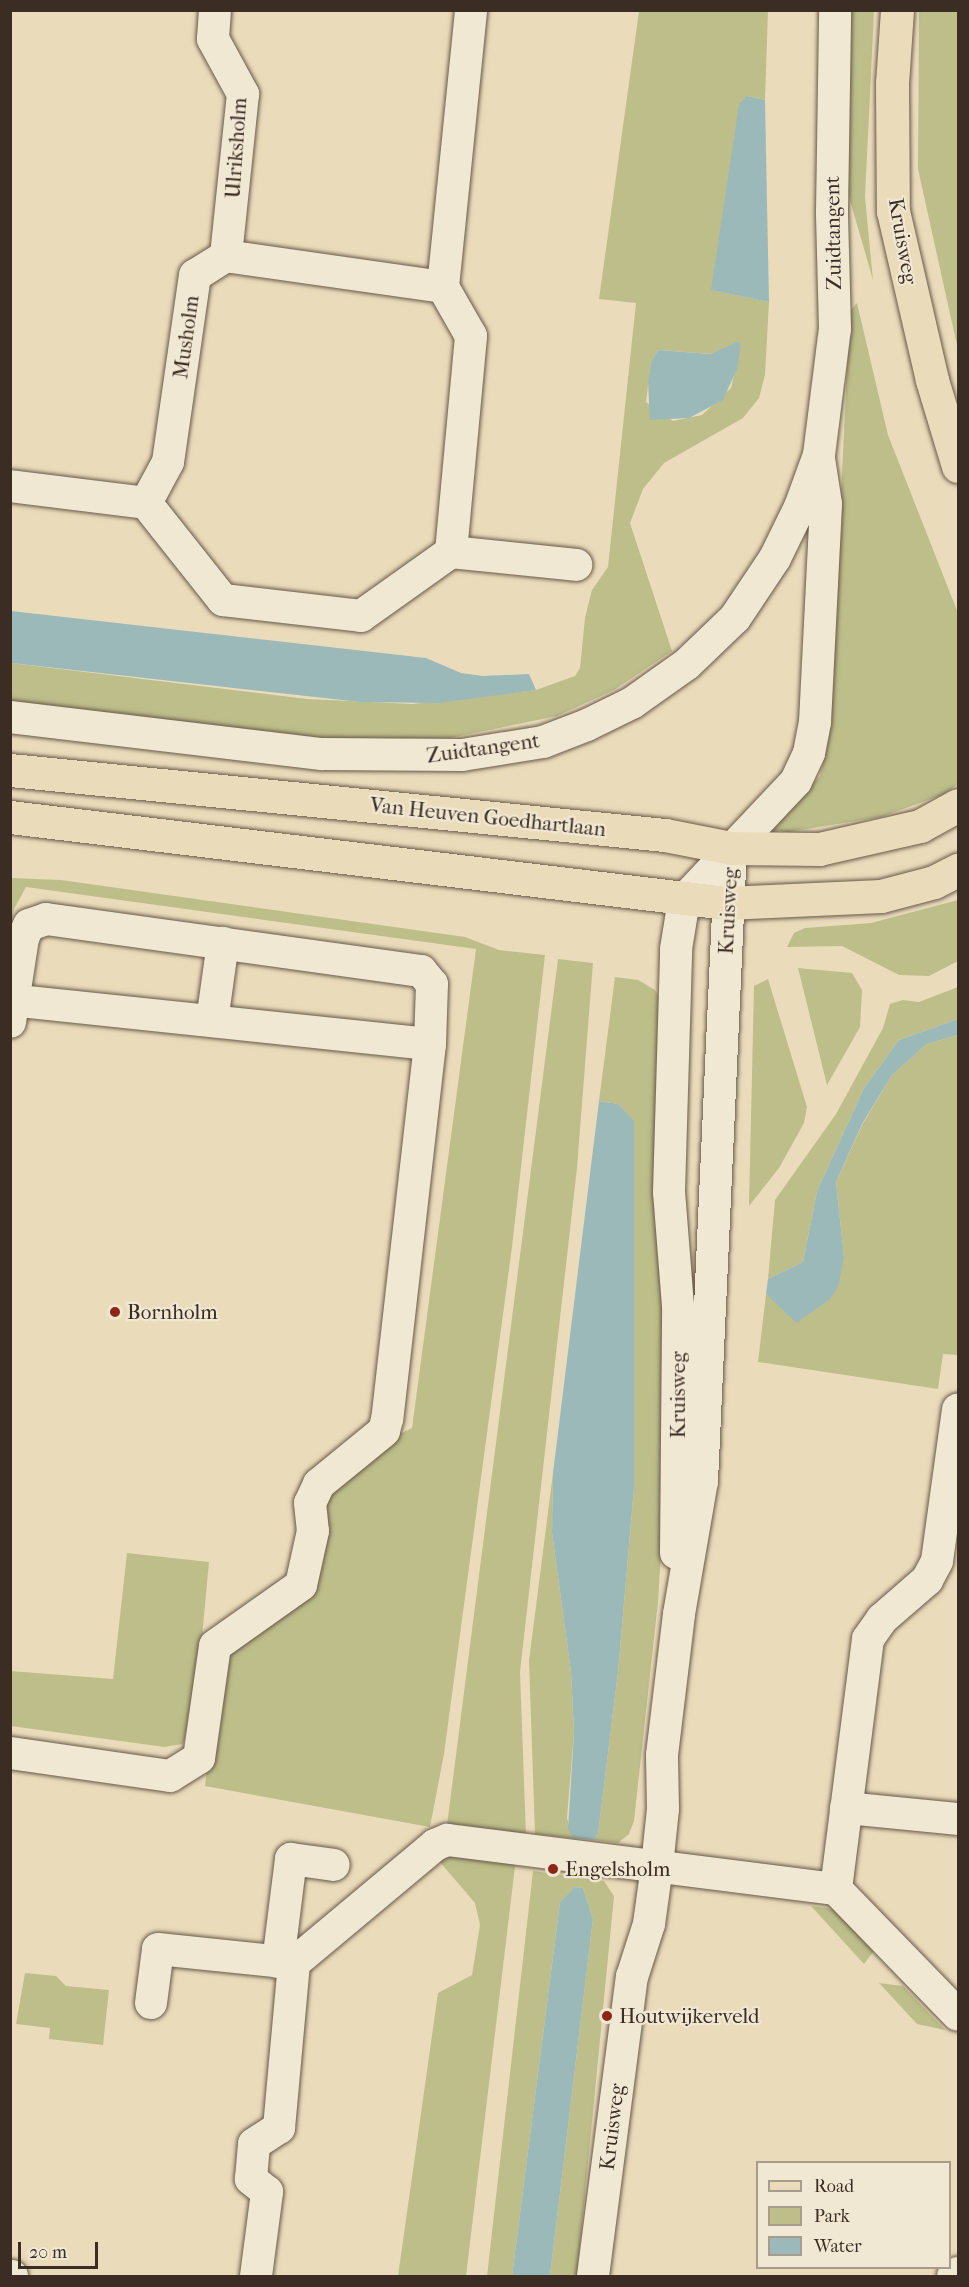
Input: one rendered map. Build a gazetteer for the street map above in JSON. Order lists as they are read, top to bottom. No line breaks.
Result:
{"streets":{"main road":["Kruisweg","Van Heuven Goedhartlaan"],"street":["Ulriksholm","Zuidtangent","Musholm"]},"crossings":[["Ulriksholm","Musholm"],["Zuidtangent","Kruisweg"],["Zuidtangent","Van Heuven Goedhartlaan"],["Kruisweg","Van Heuven Goedhartlaan"]],"places":["Bornholm","Engelsholm","Houtwijkerveld"],"legend":["Road","Park","Water"],"scale_bar":"20 m"}
